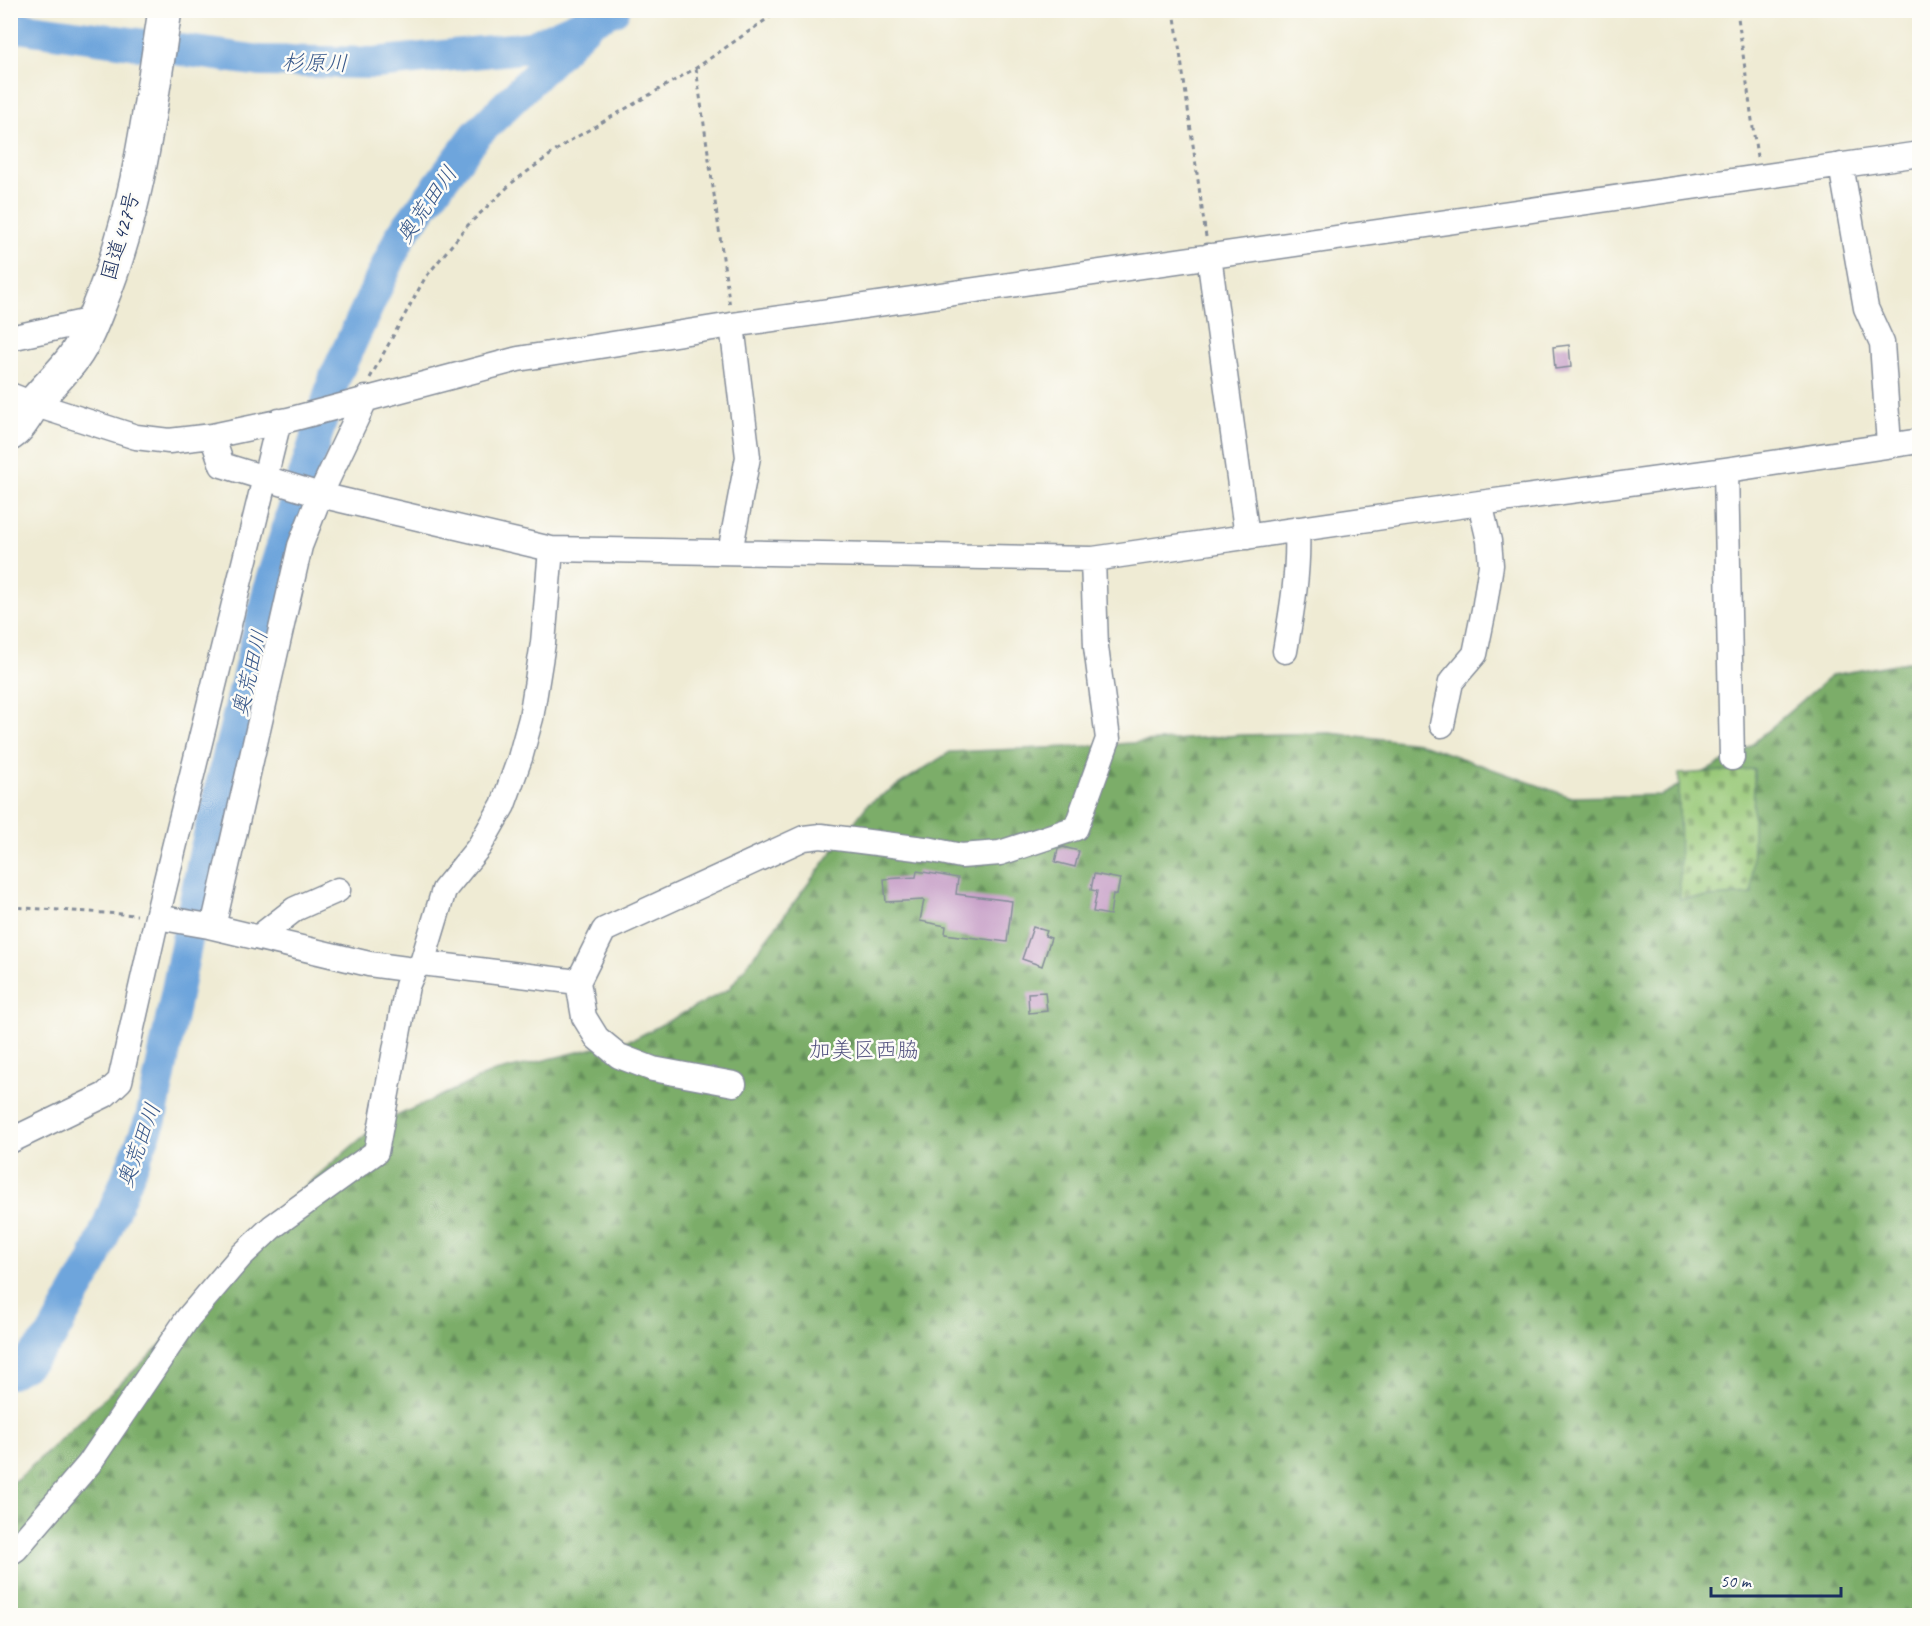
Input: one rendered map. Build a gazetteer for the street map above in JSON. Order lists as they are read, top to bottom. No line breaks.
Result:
{"streets":{"highway":["国道427号"]},"districts":["加美区西脇"],"water":["杉原川","奥荒田川"],"scale_bar":"50 m"}
